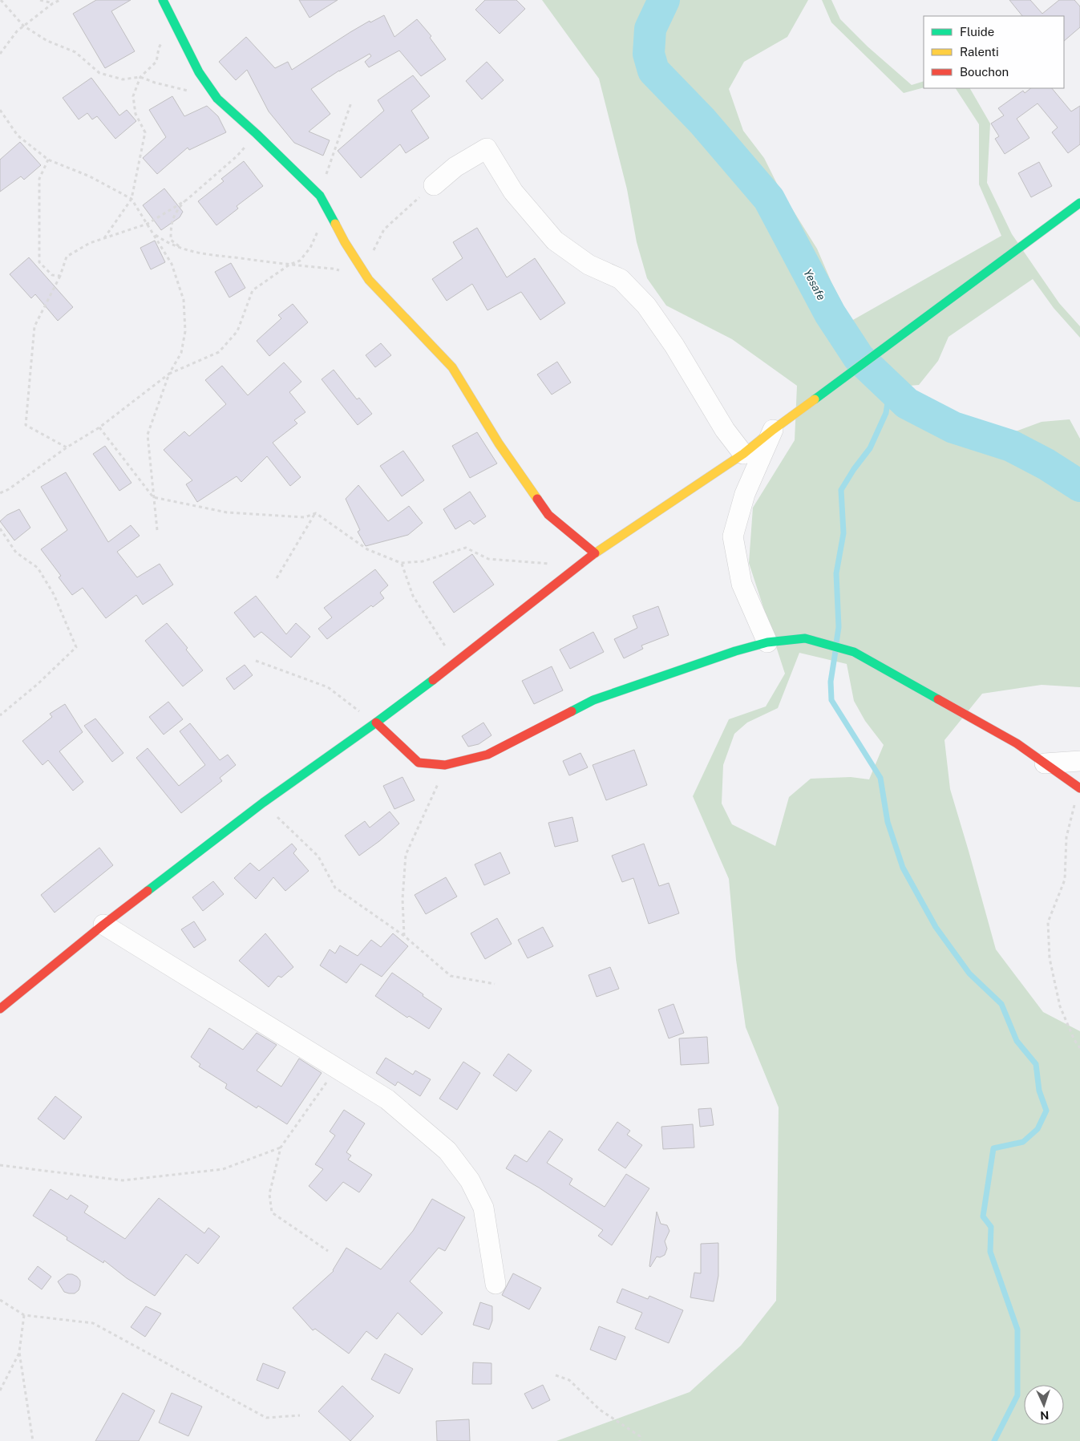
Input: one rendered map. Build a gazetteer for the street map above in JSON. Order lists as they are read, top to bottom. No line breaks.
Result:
{"water":["Yesafe"],"legend":["Fluide","Ralenti","Bouchon"],"north":"bottom"}
